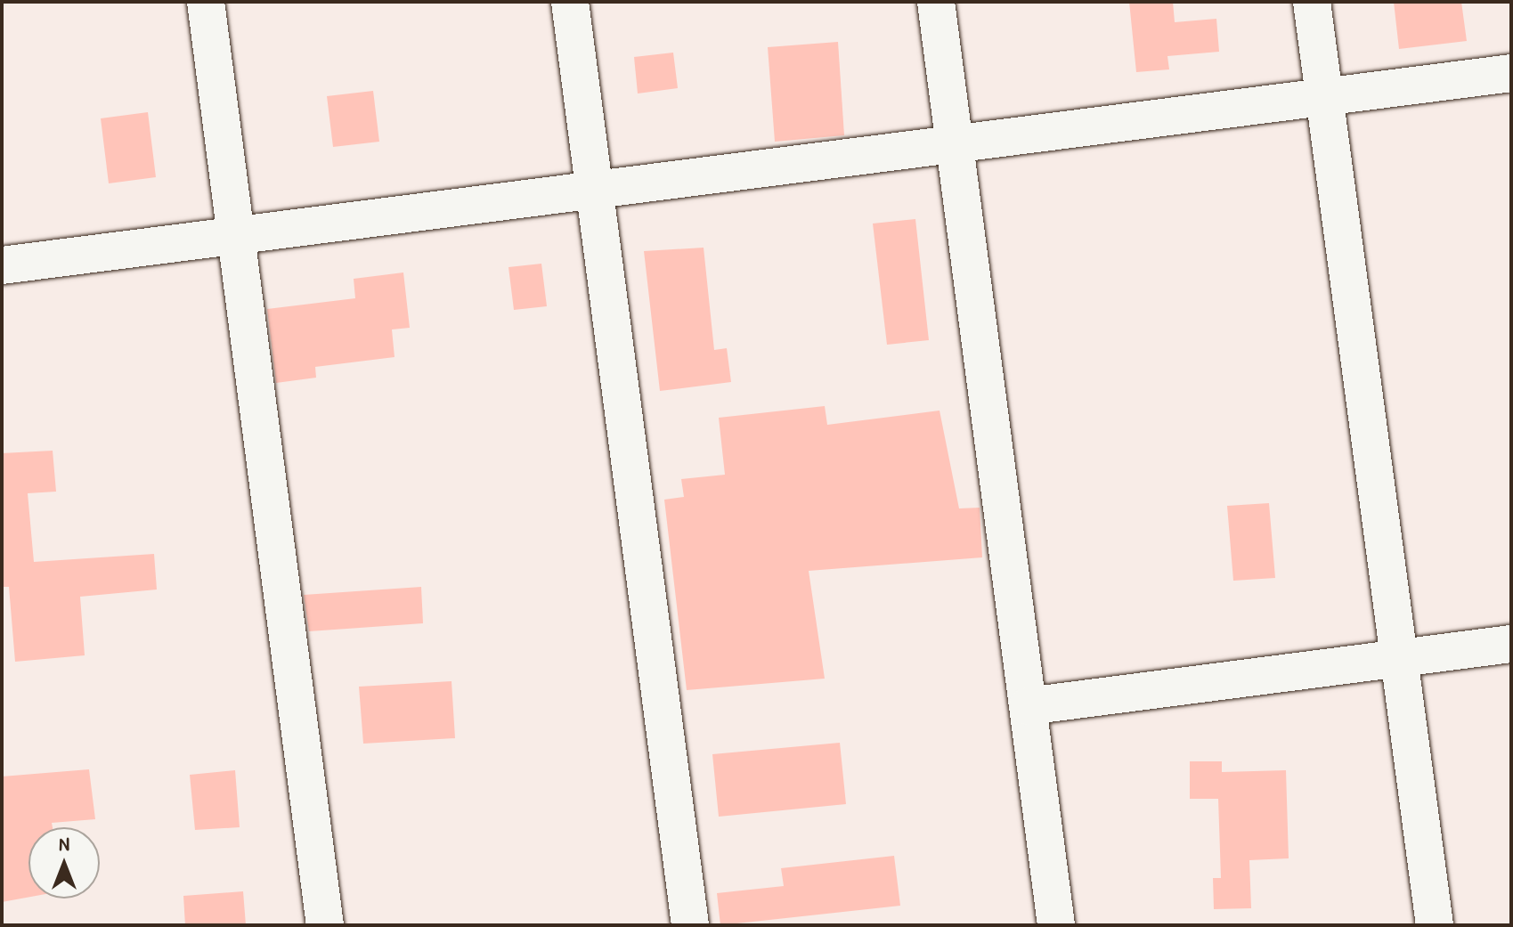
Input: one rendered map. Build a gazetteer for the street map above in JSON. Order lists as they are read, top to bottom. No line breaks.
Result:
{"north":"top"}
